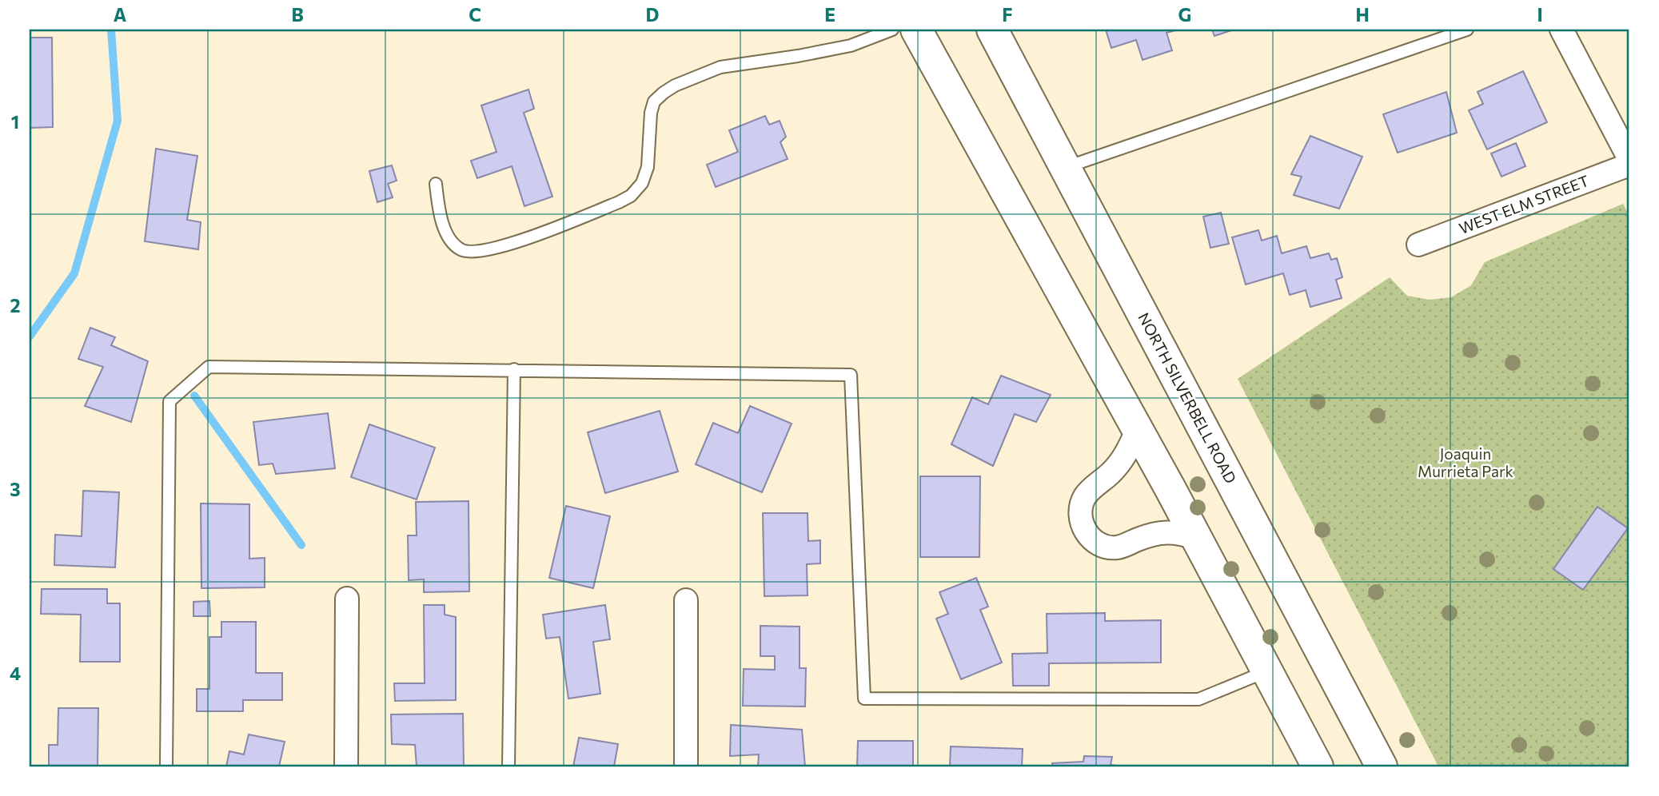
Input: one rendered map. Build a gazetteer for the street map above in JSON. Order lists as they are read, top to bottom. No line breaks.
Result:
{"streets":{"main road":["NORTH SILVERBELL ROAD"],"street":["WEST ELM STREET"]},"parks":["Joaquin Murrieta Park"],"grid":{"columns":["A","B","C","D","E","F","G","H","I"],"rows":["1","2","3","4"]}}
